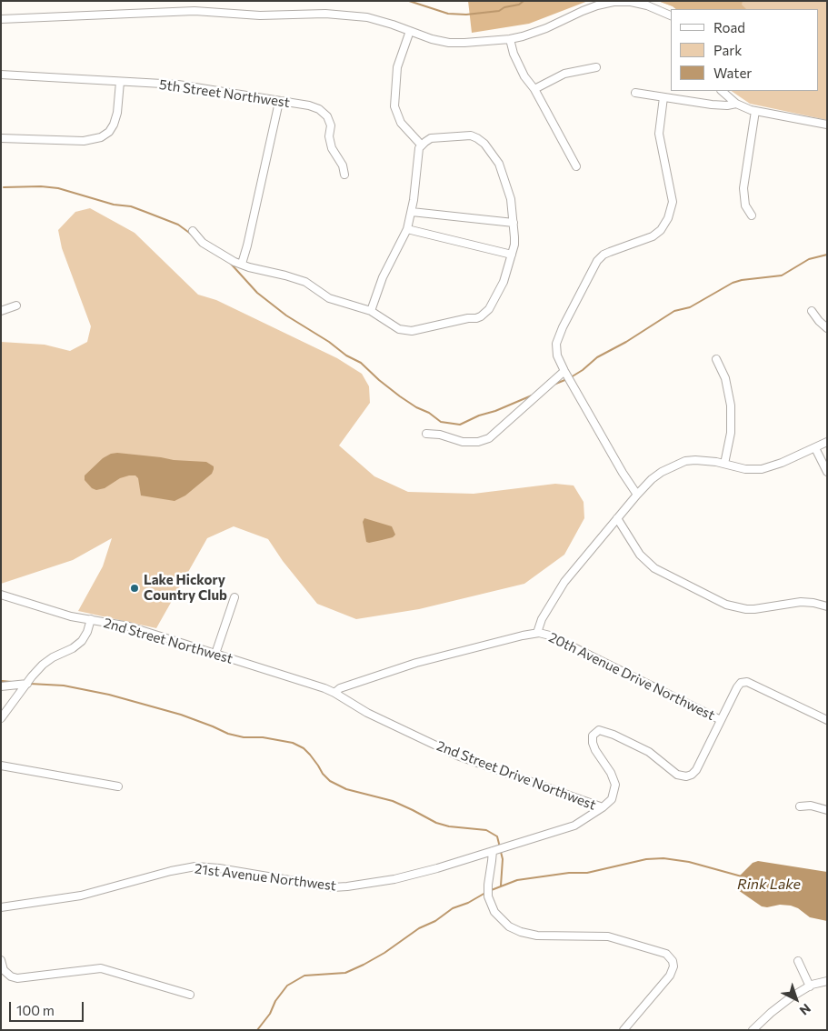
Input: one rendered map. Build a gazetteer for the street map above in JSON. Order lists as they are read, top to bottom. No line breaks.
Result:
{"streets":{"street":["5th Street Northwest","2nd Street Northwest","20th Avenue Drive Northwest","2nd Street Drive Northwest","21st Avenue Northwest"]},"crossings":[["2nd Street Northwest","20th Avenue Drive Northwest"],["2nd Street Northwest","2nd Street Drive Northwest"],["20th Avenue Drive Northwest","2nd Street Drive Northwest"],["2nd Street Drive Northwest","21st Avenue Northwest"]],"water":["Rink Lake"],"places":["Lake Hickory Country Club"],"legend":["Road","Park","Water"],"scale_bar":"100 m","north":"bottom right"}
